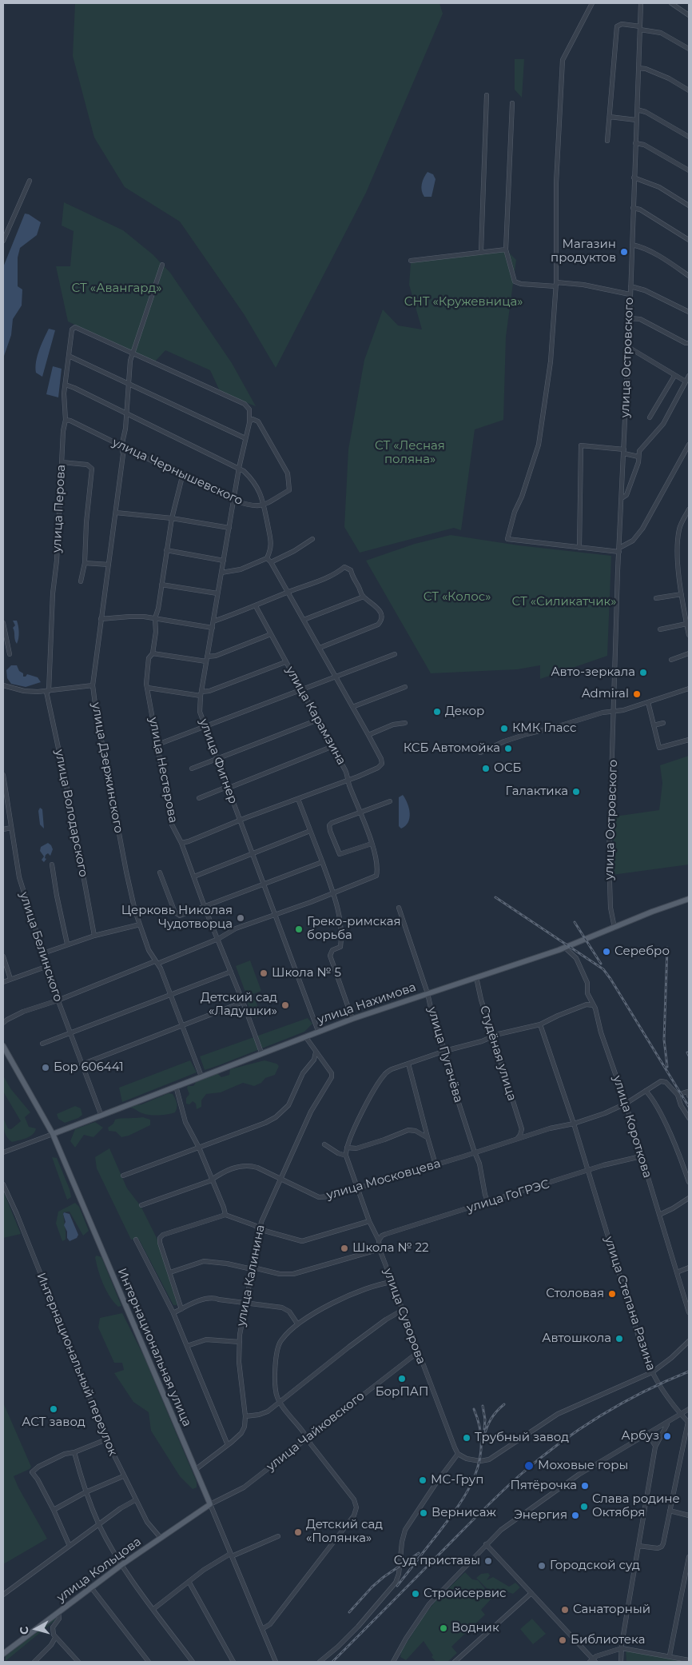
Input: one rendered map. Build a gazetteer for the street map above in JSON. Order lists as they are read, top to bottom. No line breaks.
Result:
{"streets":{"main road":["улица Нахимова","Интернациональная улица","улица Кольцова"],"street":["улица Островского","улица Чернышевского","улица Перова","улица Карамзина","улица Фигнер","улица Дзержинского","улица Нестерова","улица Володарского","улица Белинского","Студёная улица","улица Пугачёва","улица Короткова","улица Московцева","улица ГоГРЭС","улица Калинина","улица Степана Разина","улица Суворова","Интернациональный переулок","улица Чайковского"]},"crossings":[["улица Островского","улица Нахимова"],["улица Чернышевского","улица Перова"],["улица Чернышевского","улица Фигнер"],["улица Чернышевского","улица Дзержинского"],["улица Чернышевского","улица Нестерова"],["улица Перова","улица Фигнер"],["улица Перова","улица Дзержинского"],["улица Перова","улица Володарского"],["улица Фигнер","улица Дзержинского"],["улица Фигнер","улица Нахимова"],["улица Дзержинского","улица Нахимова"],["улица Нестерова","улица Нахимова"],["улица Белинского","улица Нахимова"],["улица Нахимова","Студёная улица"],["улица Нахимова","улица Пугачёва"],["улица Нахимова","улица Короткова"],["улица Нахимова","Интернациональная улица"],["Студёная улица","улица Суворова"],["улица Пугачёва","улица Московцева"],["улица Пугачёва","улица ГоГРЭС"],["улица Пугачёва","улица Суворова"],["улица Короткова","улица Московцева"],["улица Короткова","улица ГоГРЭС"],["улица Короткова","улица Суворова"],["улица Московцева","улица Калинина"],["улица Московцева","улица Суворова"],["улица ГоГРЭС","улица Степана Разина"],["улица ГоГРЭС","улица Суворова"],["улица Калинина","Интернациональная улица"],["улица Суворова","улица Чайковского"],["Интернациональная улица","улица Чайковского"],["Интернациональная улица","улица Кольцова"],["Интернациональный переулок","улица Кольцова"],["улица Чайковского","улица Кольцова"]],"parks":["СТ «Авангард»","СНТ «Кружевница»","СТ «Лесная поляна»","СТ «Колос»","СТ «Силикатчик»"],"places":["Магазин продуктов","Авто-зеркала","Admiral","Декор","КМК Гласс","КСБ Автомойка","ОСБ","Галактика","Церковь Николая Чудотворца","Греко-римская борьба","Серебро","Школа № 5","Детский сад «Ладушки»","Бор 606441","Школа № 22","Столовая","Автошкола","БорПАП","АСТ завод","Арбуз","Трубный завод","Моховые горы","МС-Груп","Пятёрочка","Слава родине Октября","Вернисаж","Энергия","Детский сад «Полянка»","Суд приставы","Городской суд","Стройсервис","Санаторный","Водник","Библиотека"],"north":"left"}
